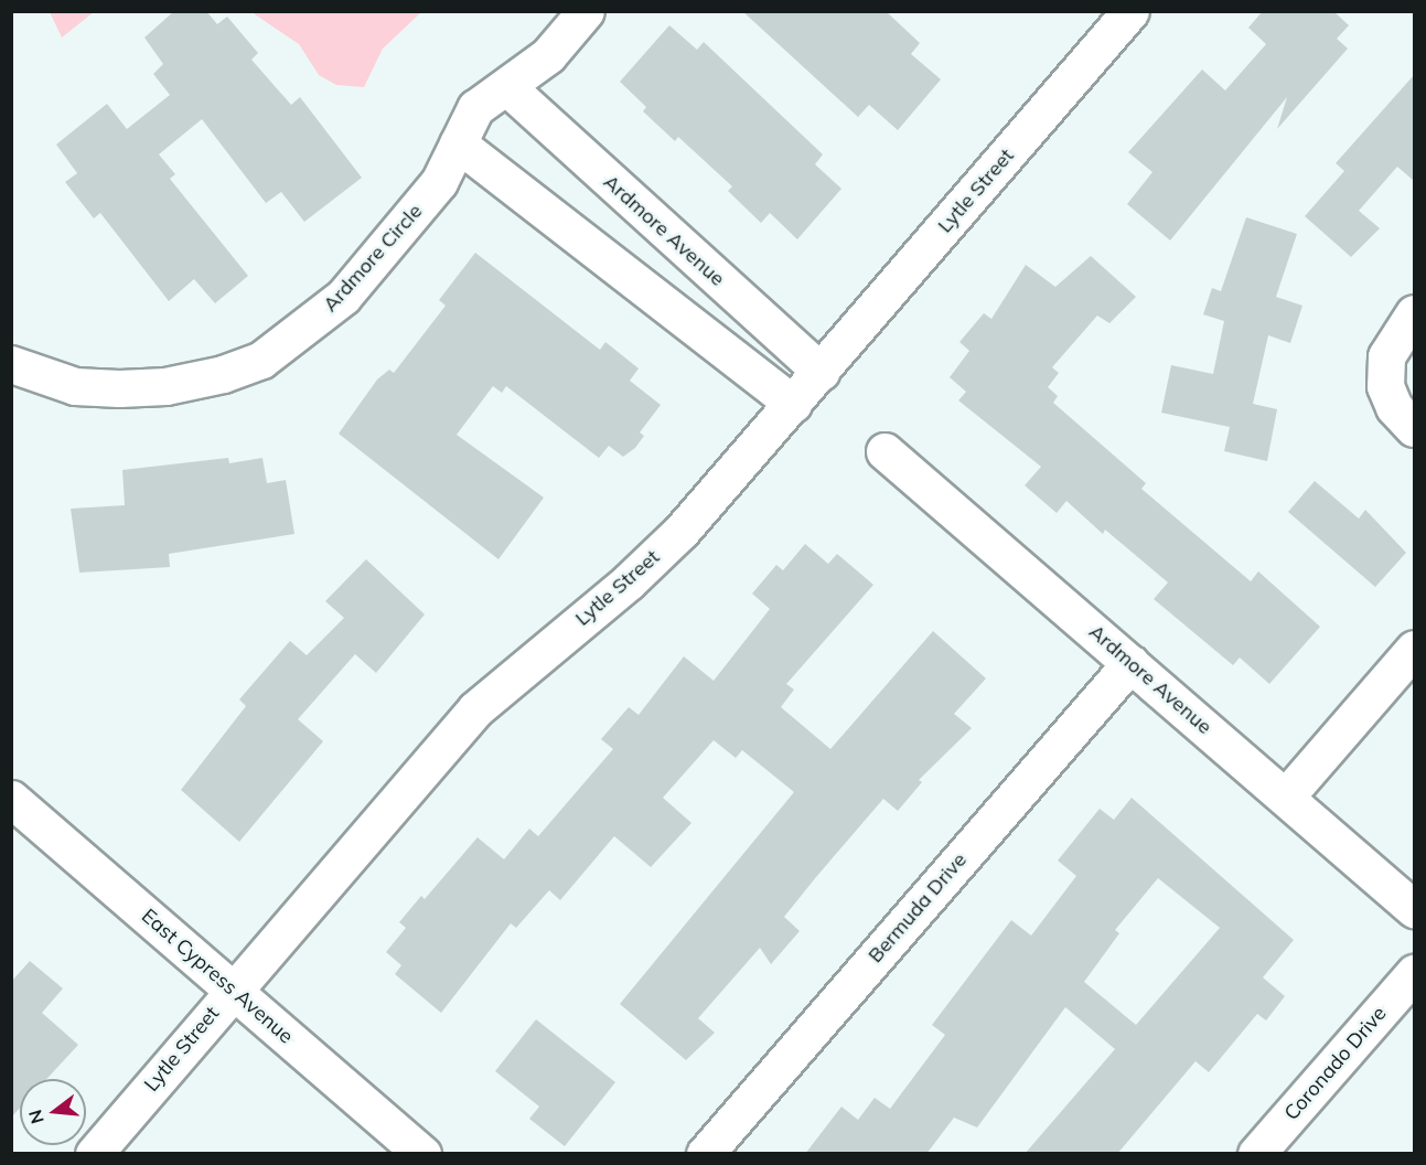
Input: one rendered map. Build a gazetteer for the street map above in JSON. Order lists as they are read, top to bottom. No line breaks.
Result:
{"streets":{"street":["Lytle Street","Ardmore Avenue","Ardmore Circle","Bermuda Drive","East Cypress Avenue","Coronado Drive"]},"crossings":[["Lytle Street","Ardmore Avenue"],["Lytle Street","East Cypress Avenue"],["Ardmore Avenue","Ardmore Circle"],["Ardmore Avenue","Bermuda Drive"]],"north":"left"}
